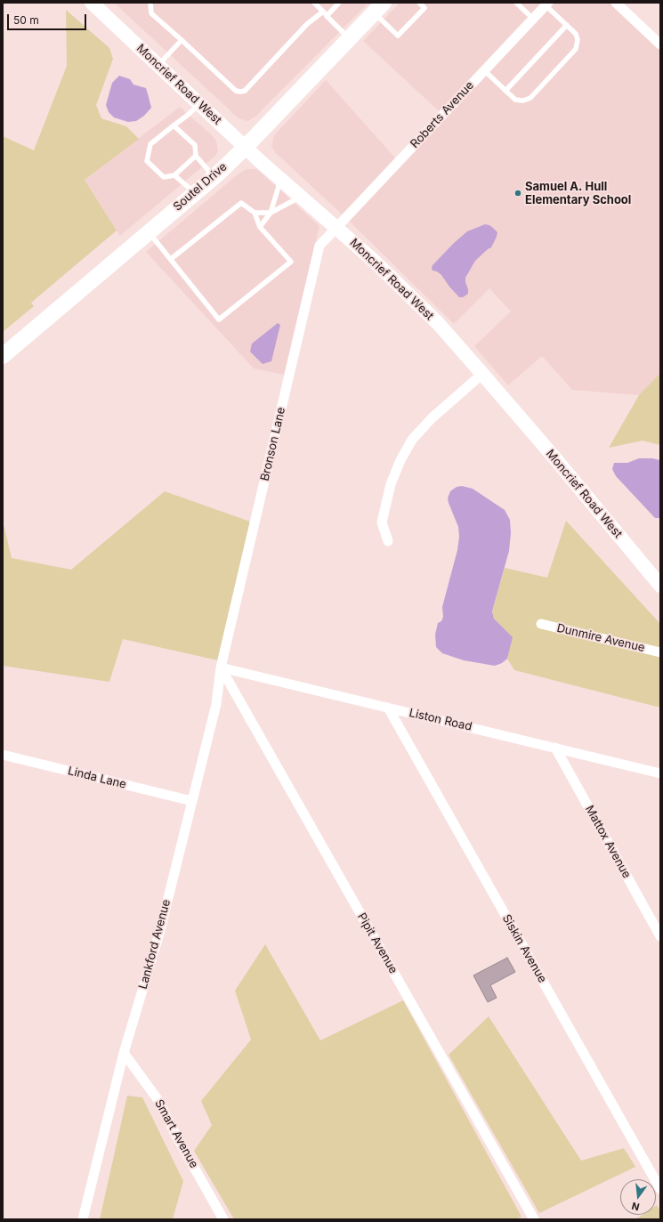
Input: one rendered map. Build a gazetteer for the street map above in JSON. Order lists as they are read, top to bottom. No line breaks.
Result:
{"streets":{"main road":["Moncrief Road West","Soutel Drive"],"street":["Roberts Avenue","Bronson Lane","Dunmire Avenue","Liston Road","Linda Lane","Mattox Avenue","Pipit Avenue","Lankford Avenue","Siskin Avenue","Smart Avenue"]},"crossings":[["Moncrief Road West","Roberts Avenue"],["Moncrief Road West","Soutel Drive"],["Moncrief Road West","Bronson Lane"],["Roberts Avenue","Bronson Lane"],["Bronson Lane","Liston Road"],["Bronson Lane","Pipit Avenue"],["Bronson Lane","Lankford Avenue"],["Liston Road","Mattox Avenue"],["Liston Road","Pipit Avenue"],["Liston Road","Lankford Avenue"],["Liston Road","Siskin Avenue"],["Linda Lane","Lankford Avenue"],["Pipit Avenue","Lankford Avenue"],["Lankford Avenue","Smart Avenue"]],"places":["Samuel A. Hull Elementary School"],"scale_bar":"50 m","north":"bottom"}
